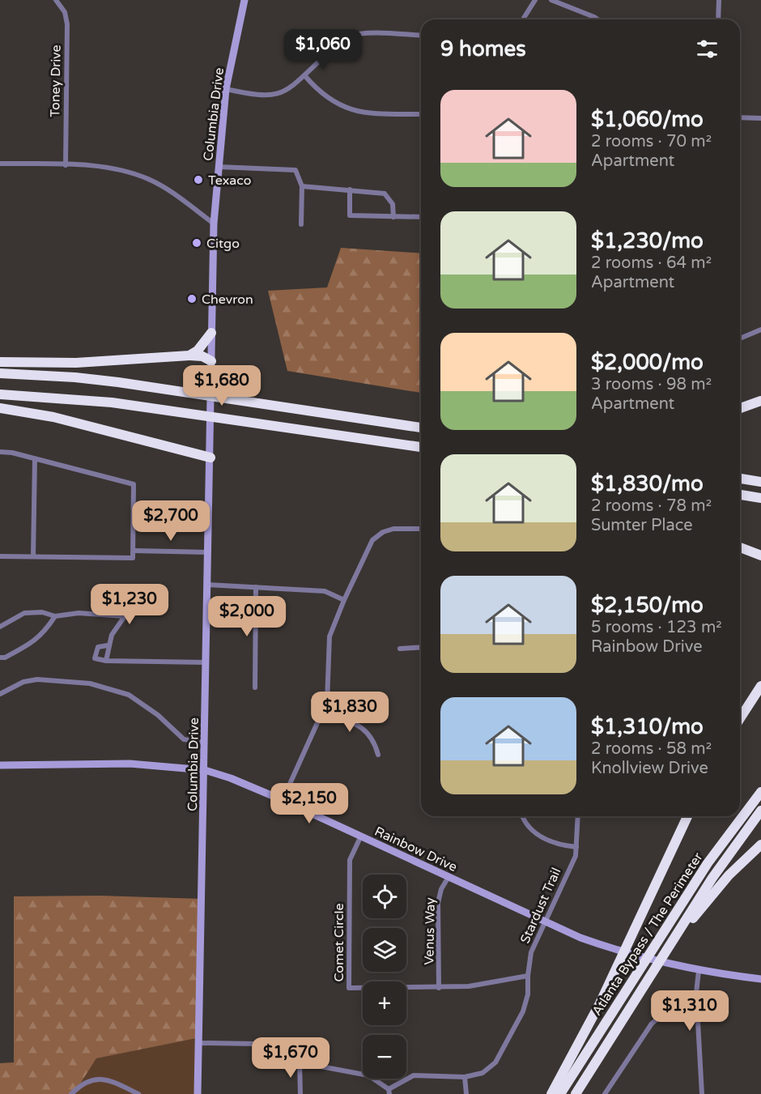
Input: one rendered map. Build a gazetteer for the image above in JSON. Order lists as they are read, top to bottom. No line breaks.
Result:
{"streets":{"highway":["Atlanta Bypass / The Perimeter"],"main road":["Columbia Drive","Rainbow Drive"],"street":["Toney Drive","Stardust Trail","Venus Way","Comet Circle"]},"crossings":[["Columbia Drive","Rainbow Drive"],["Rainbow Drive","Stardust Trail"],["Rainbow Drive","Venus Way"],["Rainbow Drive","Comet Circle"],["Stardust Trail","Comet Circle"],["Venus Way","Comet Circle"]],"places":["Texaco","Citgo","Chevron"],"page":{"heading":"9 homes","price":["$1,060","$1,680","$2,700","$1,230","$2,000","$1,830","$2,150","$1,310","$1,670"],"list":[{"name":"$1,060/mo","note":"2 rooms · 70 m² · Apartment"},{"name":"$1,230/mo","note":"2 rooms · 64 m² · Apartment"},{"name":"$2,000/mo","note":"3 rooms · 98 m² · Apartment"},{"name":"$1,830/mo","note":"2 rooms · 78 m² · Sumter Place"},{"name":"$2,150/mo","note":"5 rooms · 123 m² · Rainbow Drive"},{"name":"$1,310/mo","note":"2 rooms · 58 m² · Knollview Drive"}],"map_buttons":["+","−"]}}
